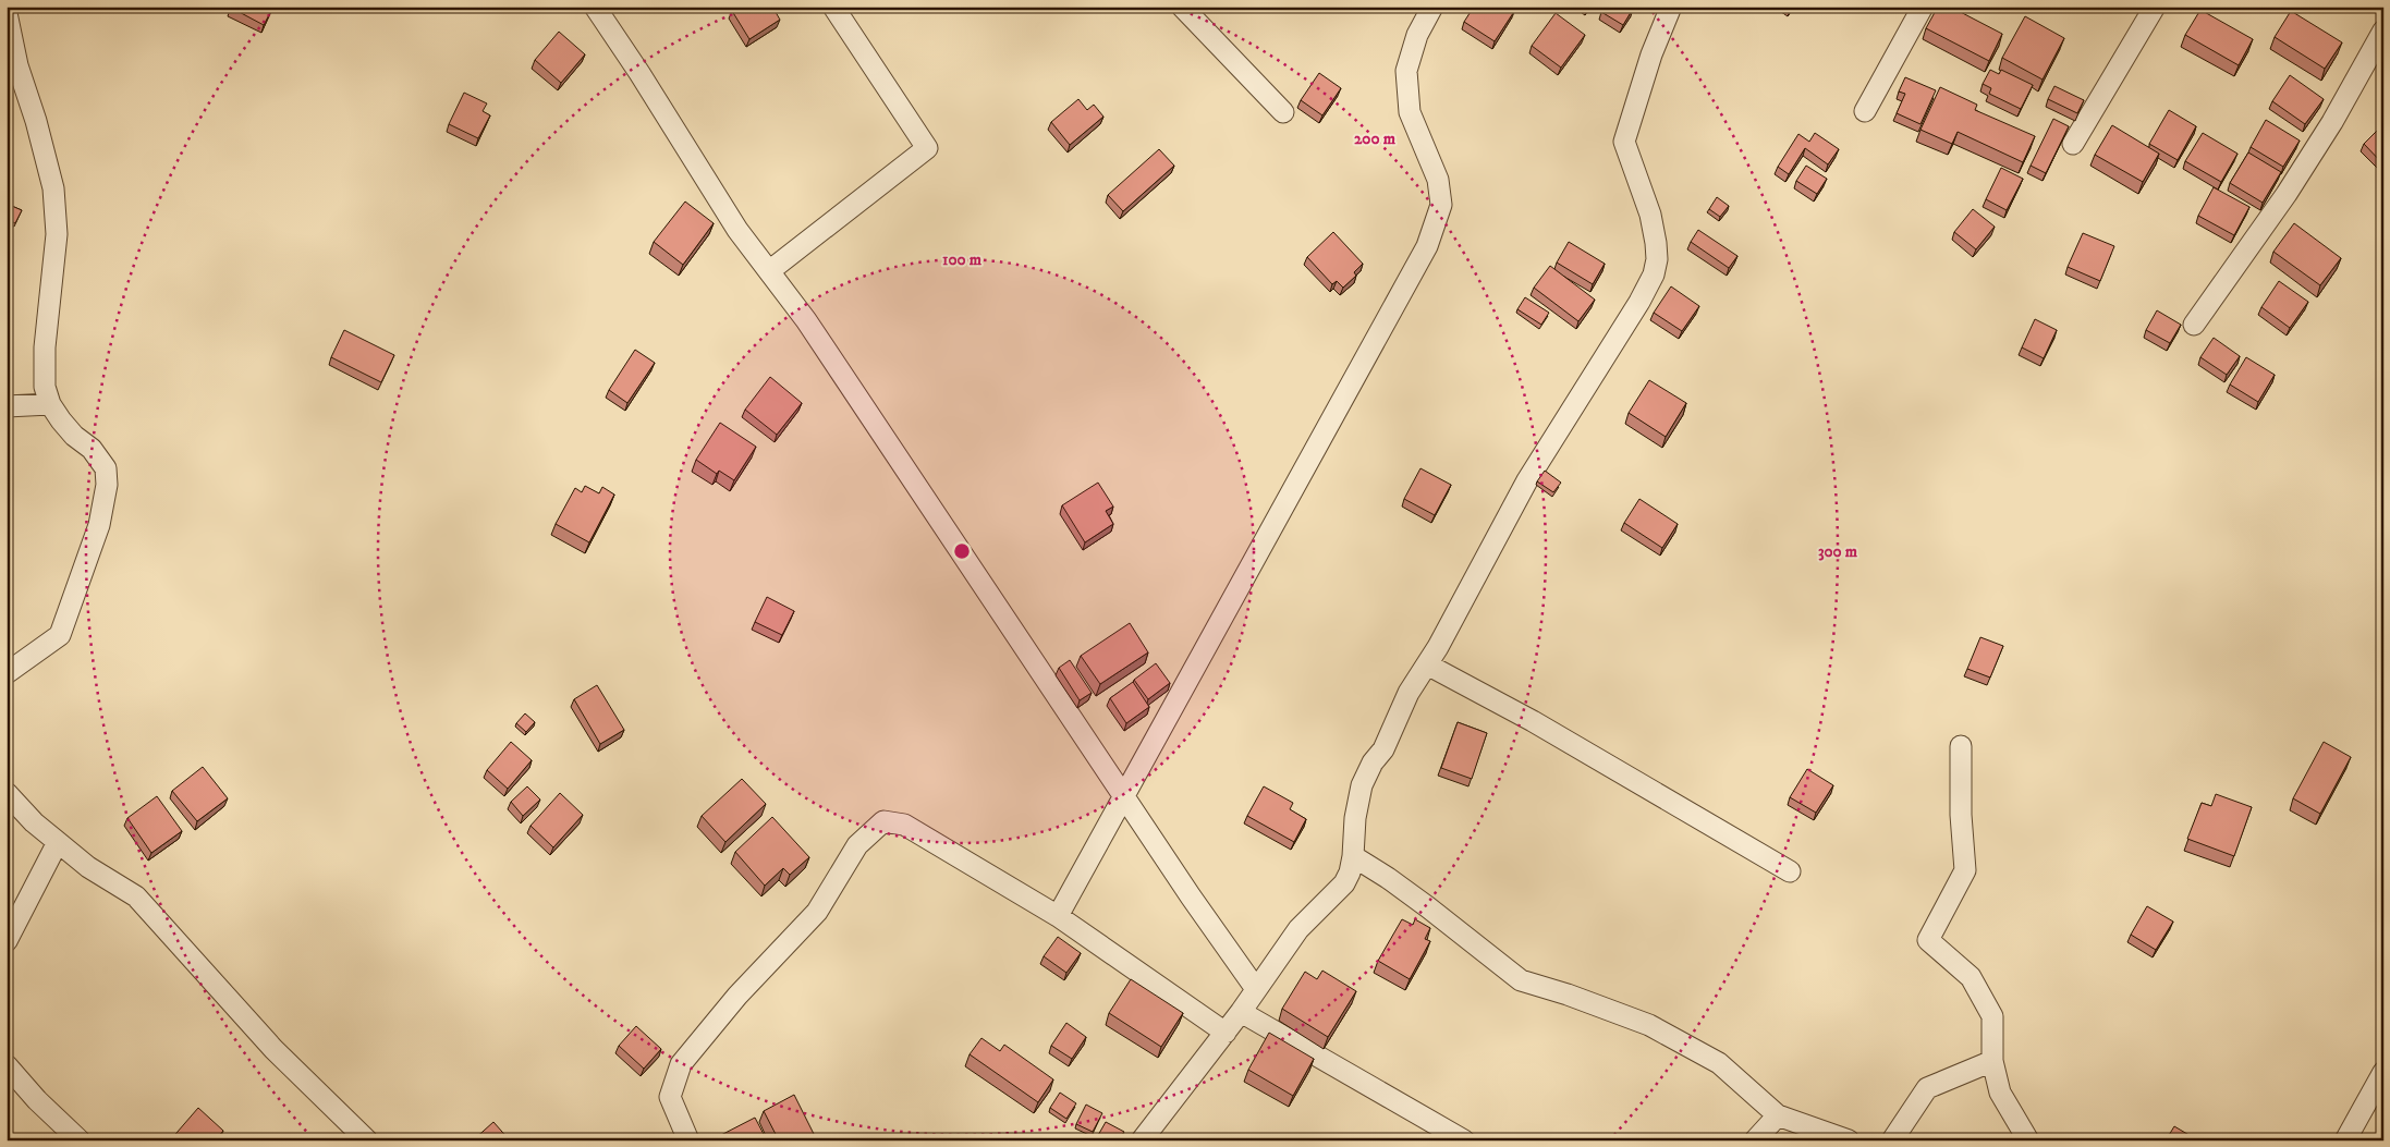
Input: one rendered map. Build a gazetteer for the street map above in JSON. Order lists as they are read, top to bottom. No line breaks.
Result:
{"rings":["200 m","100 m","300 m"]}
